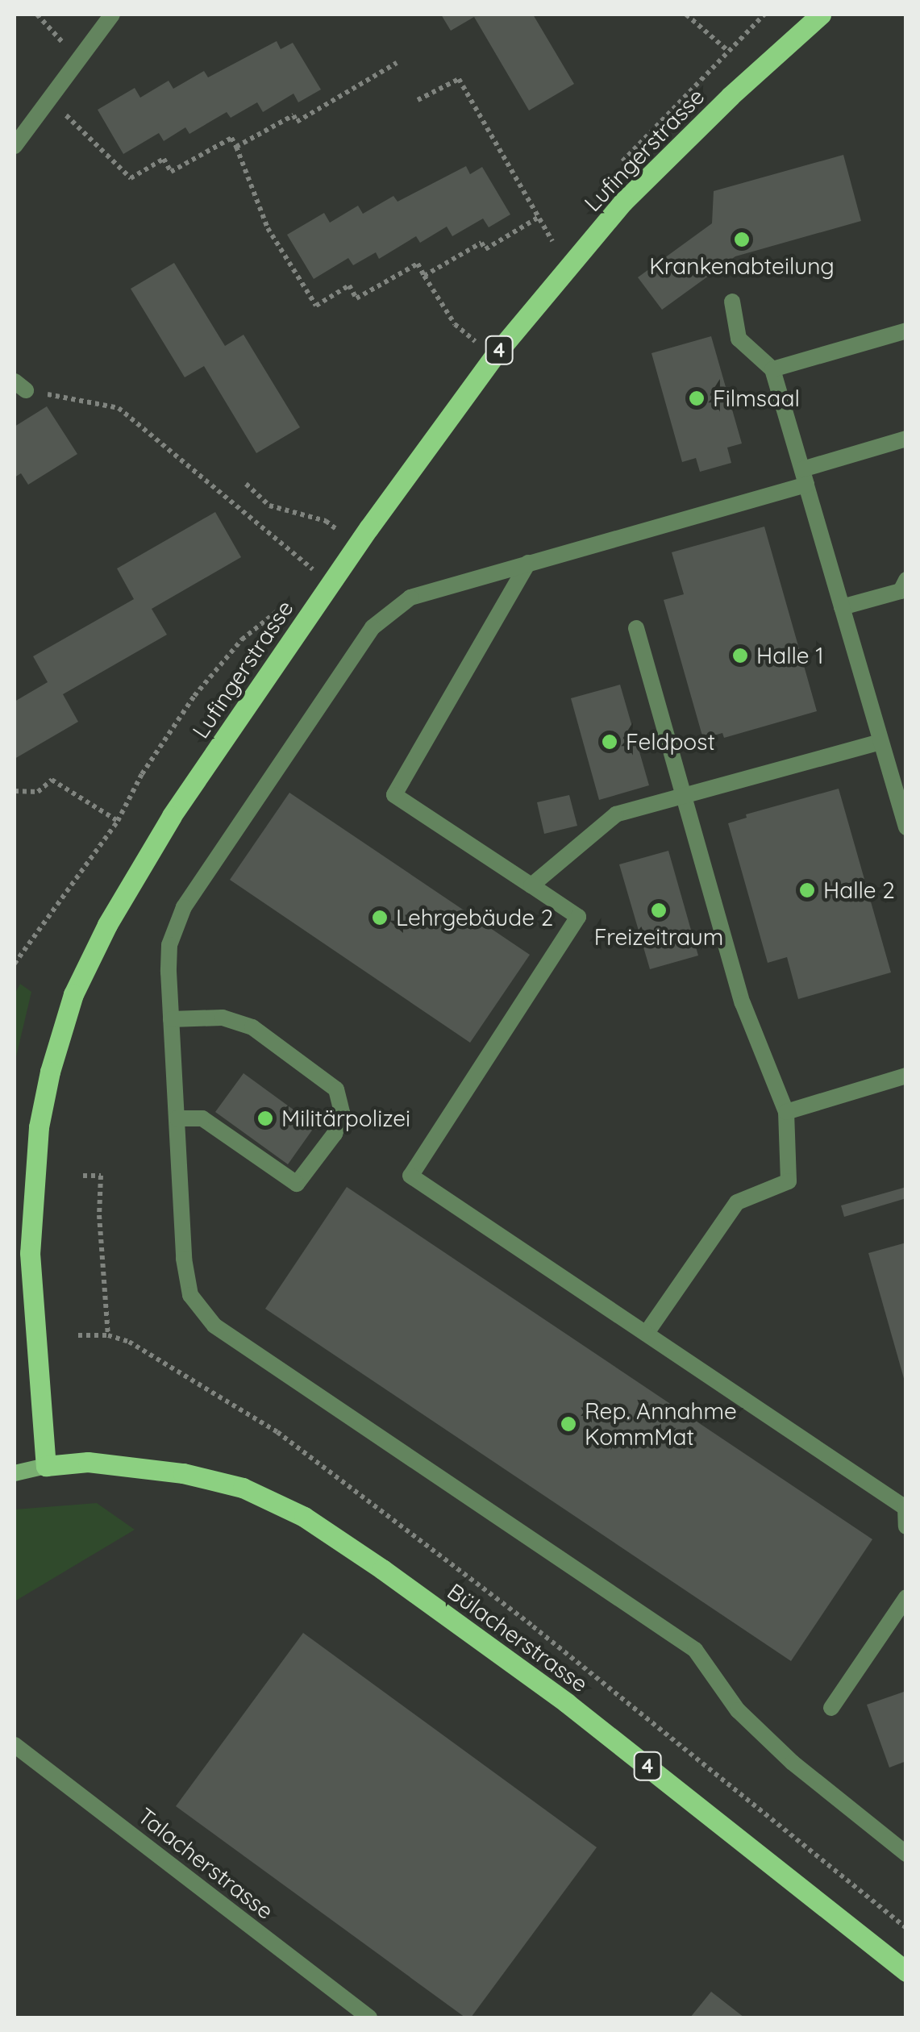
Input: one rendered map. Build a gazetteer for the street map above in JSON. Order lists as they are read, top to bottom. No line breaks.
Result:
{"streets":{"main road":["Lufingerstrasse","4","Bülacherstrasse"],"street":["Talacherstrasse"]},"crossings":[["Lufingerstrasse","Bülacherstrasse"]],"places":["Krankenabteilung","Filmsaal","Halle 1","Feldpost","Halle 2","Freizeitraum","Lehrgebäude 2","Militärpolizei","Rep. Annahme KommMat"]}
